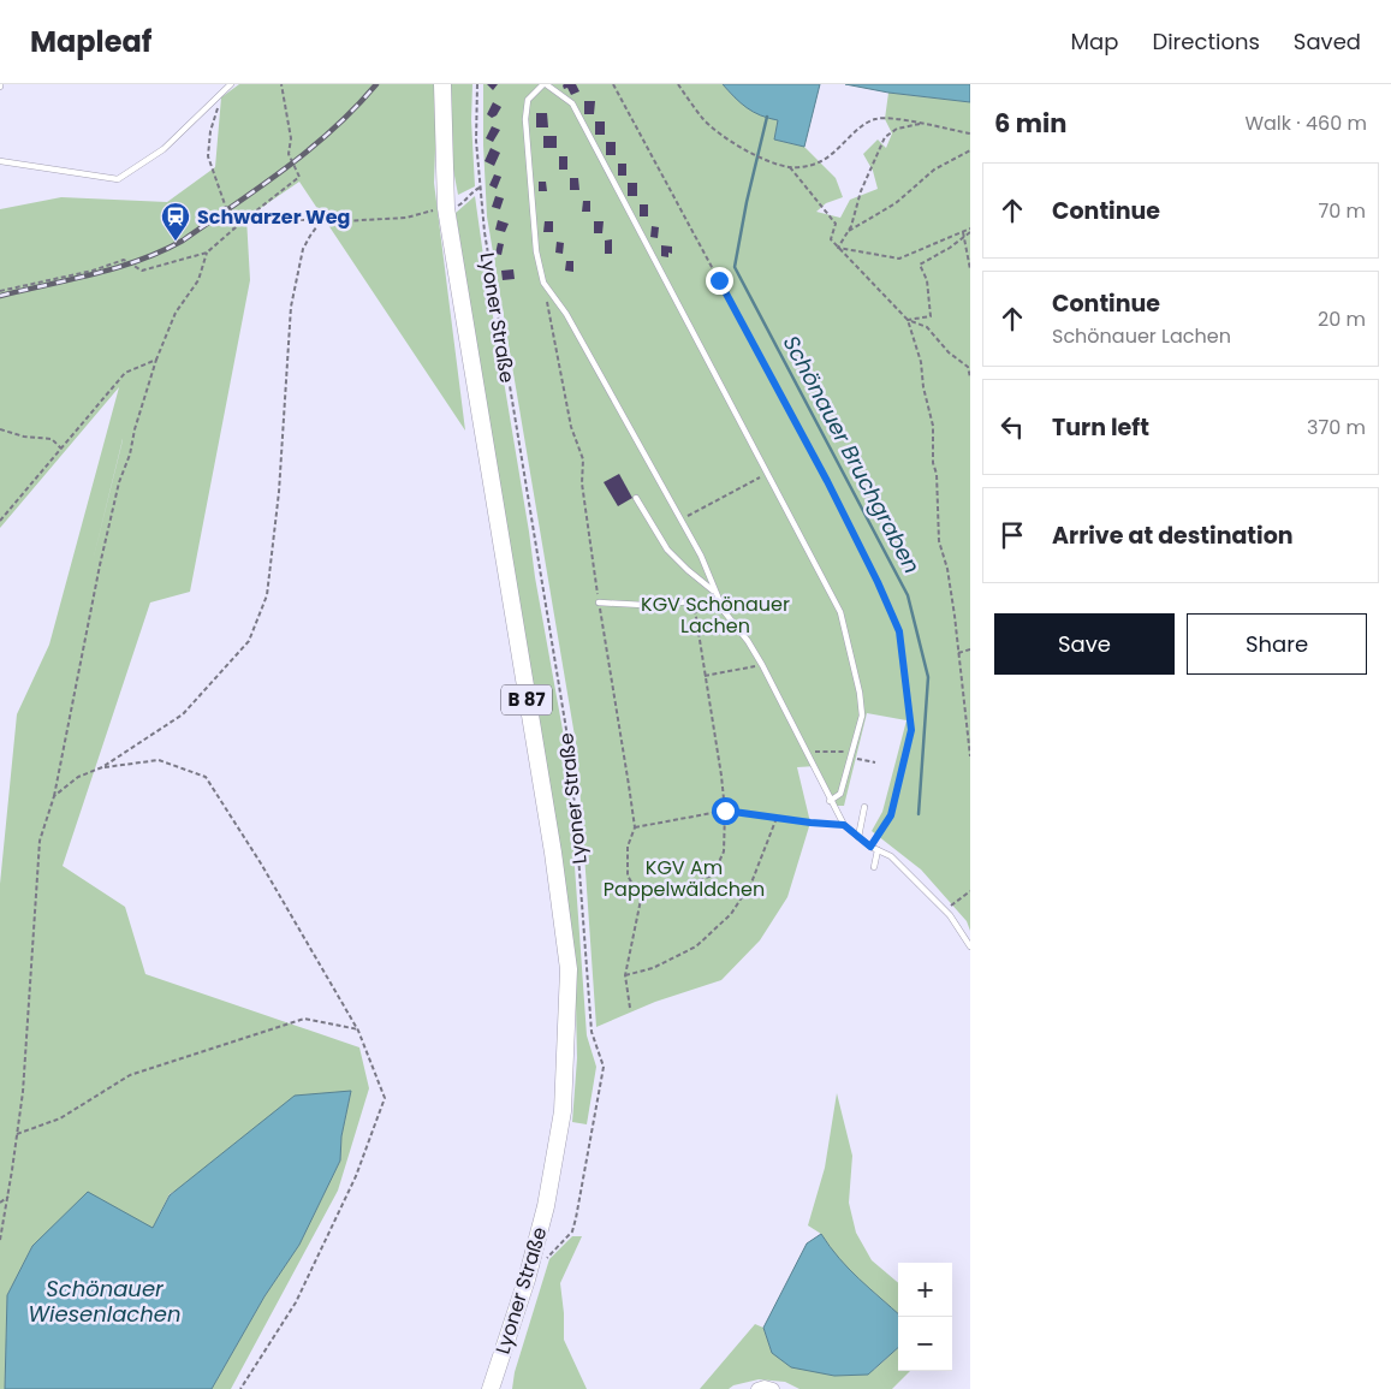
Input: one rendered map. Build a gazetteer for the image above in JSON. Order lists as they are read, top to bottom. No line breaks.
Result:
{"streets":{"main road":["Lyoner Straße","B 87"]},"water":["Schönauer Bruchgraben","Schönauer Wiesenlachen"],"parks":["KGV Schönauer Lachen","KGV Am Pappelwäldchen"],"places":{"station":["Schwarzer Weg"]},"page":{"header":"Mapleaf","nav":["Map","Directions","Saved"],"heading":["6 min","Walk · 460 m"],"list":[["Continue","70 m"],["Continue","Schönauer Lachen","20 m"],["Turn left","370 m"],"Arrive at destination"],"buttons":["Save","Share"],"map_buttons":["+","−"]}}
